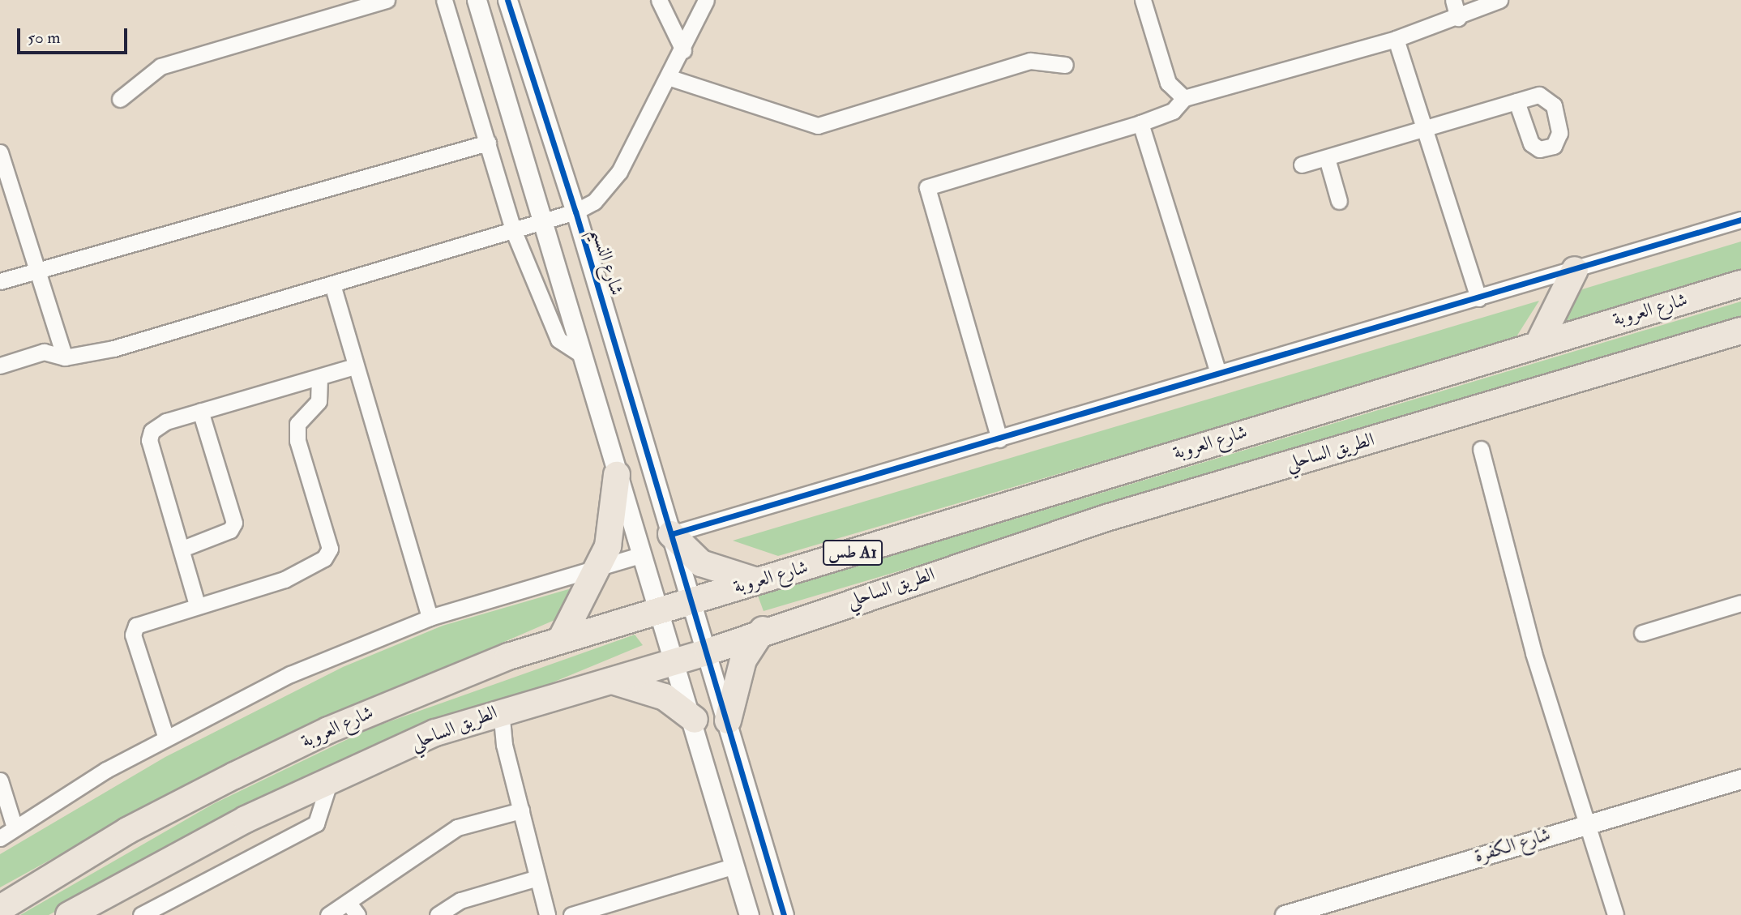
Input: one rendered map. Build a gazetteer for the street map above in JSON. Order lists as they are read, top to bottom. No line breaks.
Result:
{"streets":{"highway":["شارع العروبة","الطريق الساحلي","طس A1"],"street":["شارع النسيم","شارع الكفرة"]},"crossings":[["شارع النسيم","شارع العروبة"],["شارع النسيم","الطريق الساحلي"]],"scale_bar":"50 m"}
